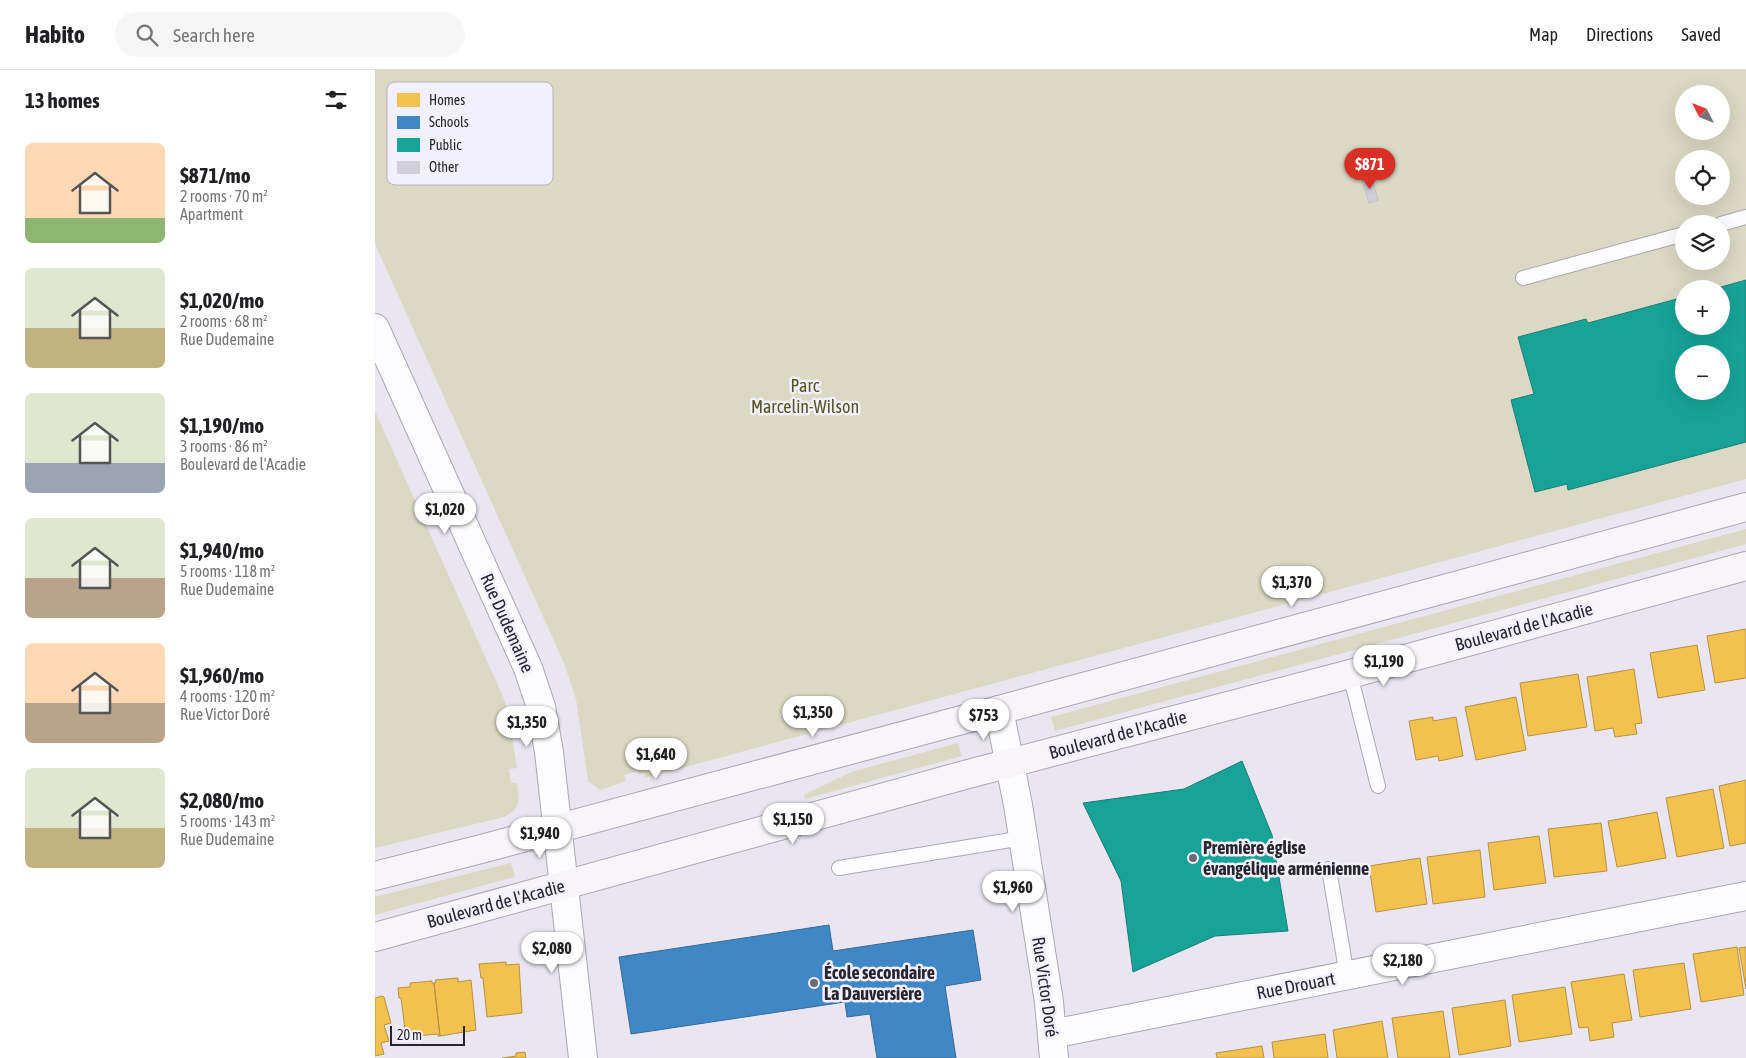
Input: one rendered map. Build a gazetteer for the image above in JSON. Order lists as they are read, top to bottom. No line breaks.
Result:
{"streets":{"main road":["Boulevard de l'Acadie"],"street":["Rue Dudemaine","Rue Drouart","Rue Victor Doré"]},"crossings":[["Rue Dudemaine","Boulevard de l'Acadie"],["Boulevard de l'Acadie","Rue Victor Doré"],["Rue Drouart","Rue Victor Doré"]],"parks":["Parc Marcelin-Wilson"],"places":["Première église évangélique arménienne","École secondaire La Dauversière"],"legend":["Homes","Schools","Public","Other"],"scale_bar":"20 m","north":"top left","page":{"header":"Habito","search":"Search here","nav":["Map","Directions","Saved"],"heading":"13 homes","map_buttons":["+","−"],"list":[{"name":"$871/mo","note":"2 rooms · 70 m² · Apartment"},{"name":"$1,020/mo","note":"2 rooms · 68 m² · Rue Dudemaine"},{"name":"$1,190/mo","note":"3 rooms · 86 m² · Boulevard de l'Acadie"},{"name":"$1,940/mo","note":"5 rooms · 118 m² · Rue Dudemaine"},{"name":"$1,960/mo","note":"4 rooms · 120 m² · Rue Victor Doré"},{"name":"$2,080/mo","note":"5 rooms · 143 m² · Rue Dudemaine"}],"price":["$871","$1,020","$1,370","$1,190","$1,350","$753","$1,350","$1,640","$1,150","$1,940","$1,960","$2,080","$2,180"],"scale":"20 m"}}
